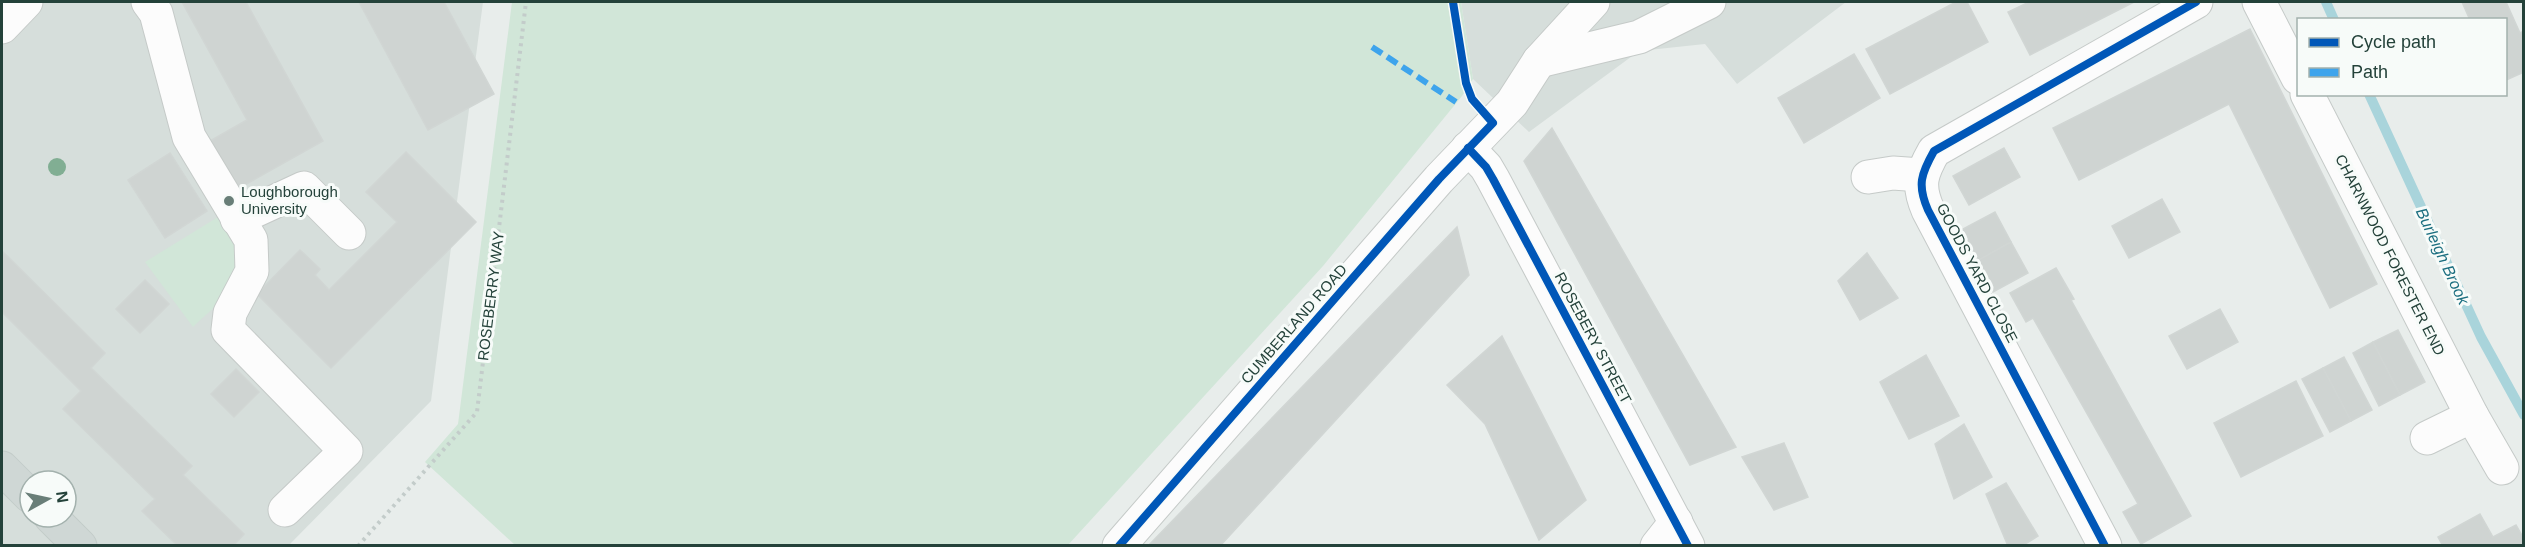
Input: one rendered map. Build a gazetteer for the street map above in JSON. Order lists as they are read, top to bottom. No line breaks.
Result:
{"streets":{"street":["CHARNWOOD FORESTER END","GOODS YARD CLOSE","CUMBERLAND ROAD","ROSEBERY STREET"],"path":["ROSEBERRY WAY"]},"crossings":[["CUMBERLAND ROAD","ROSEBERY STREET"]],"water":["Burleigh Brook"],"places":["Loughborough University"],"legend":["Cycle path","Path"],"north":"right"}
